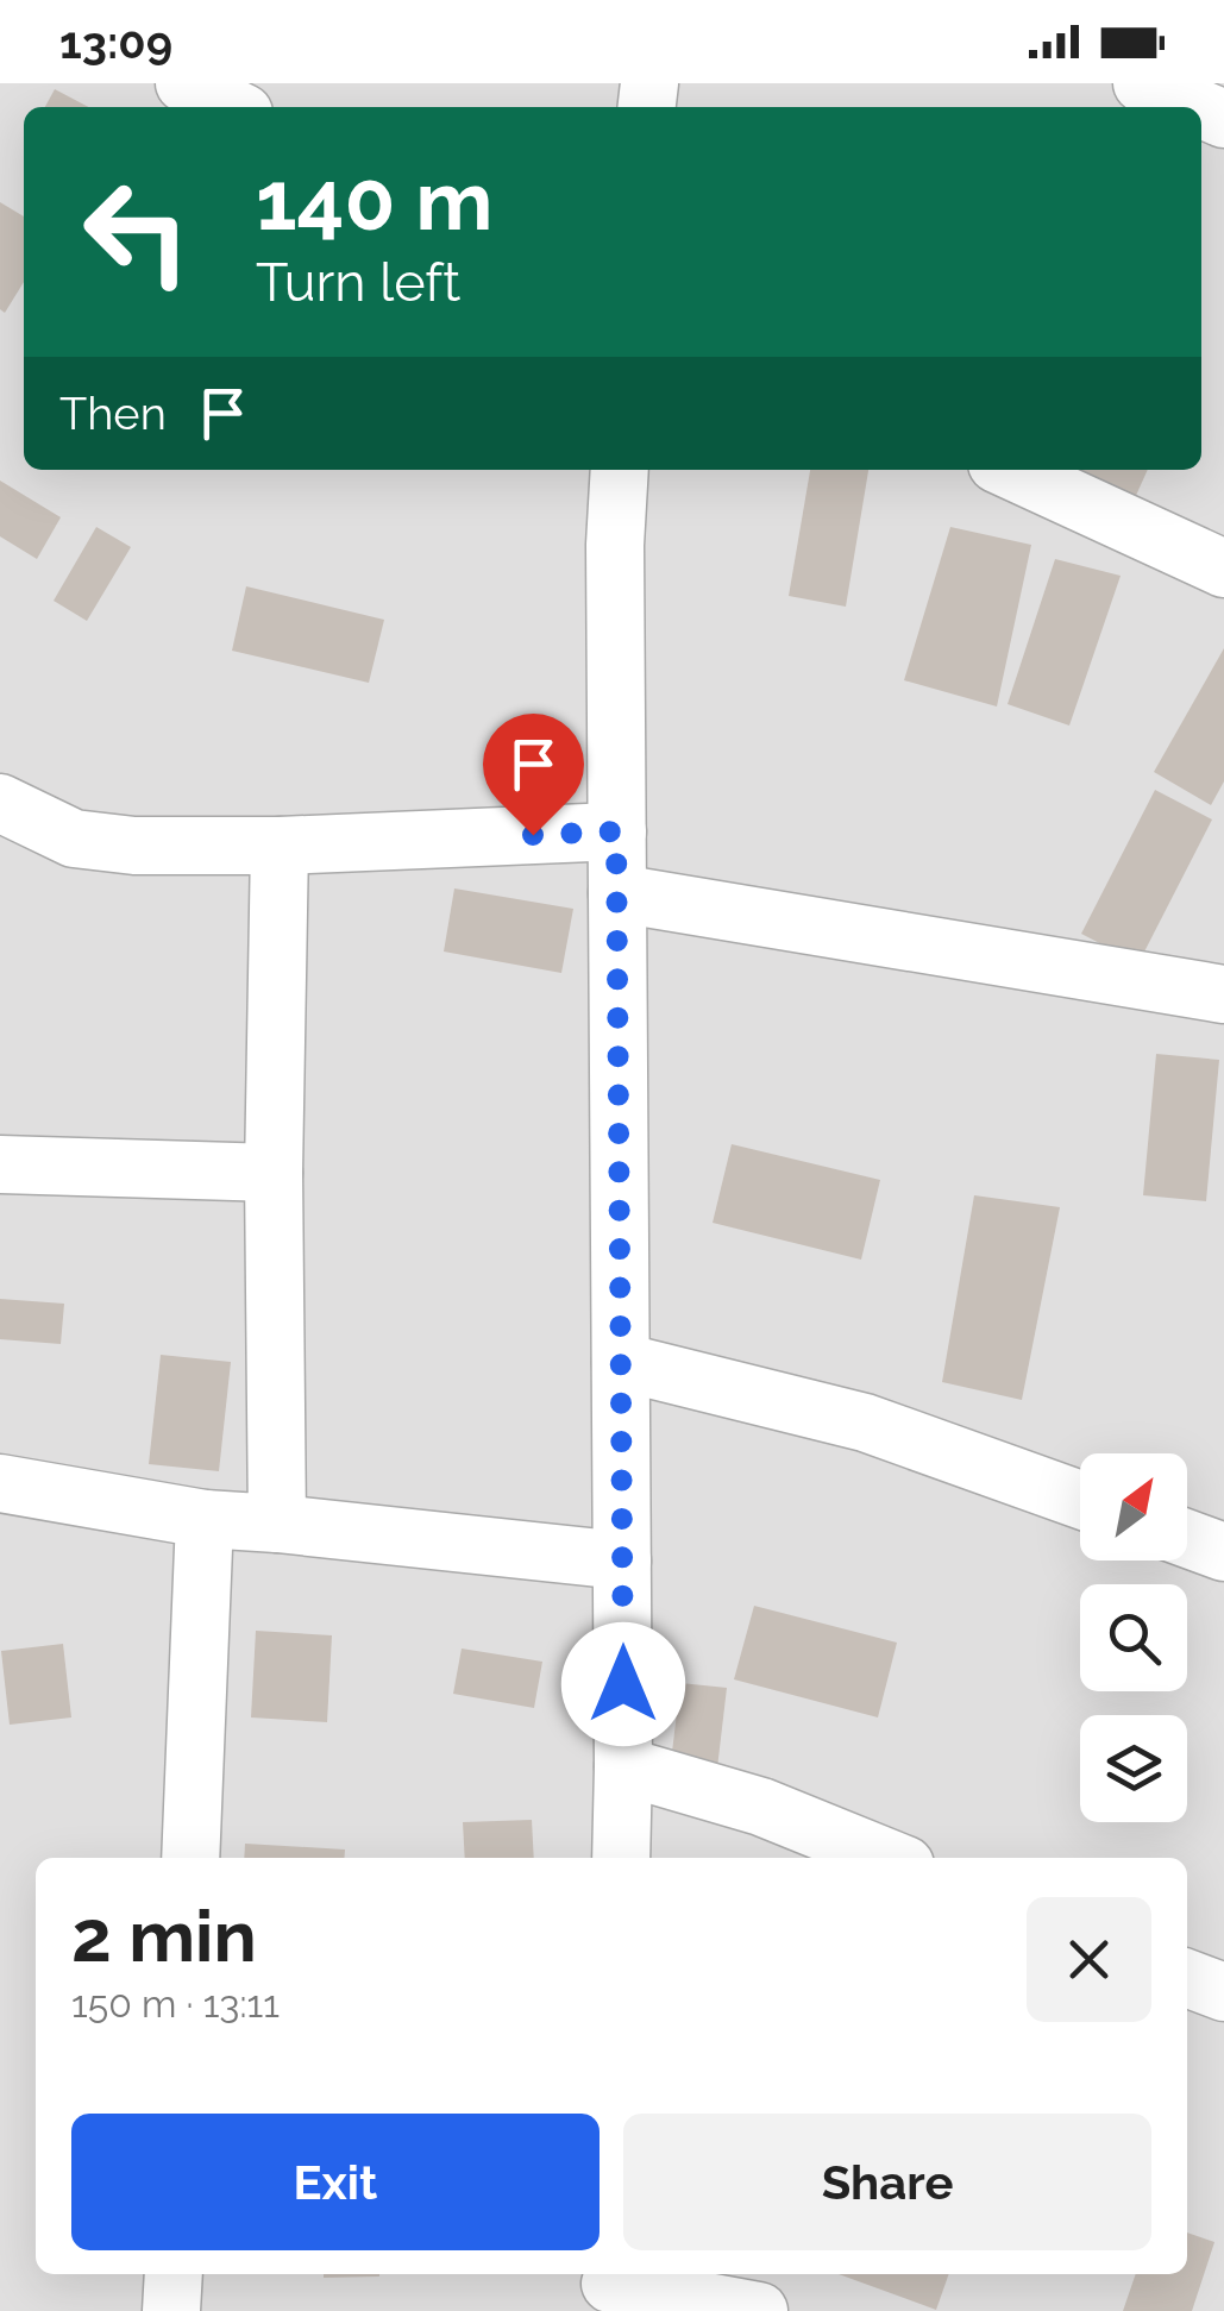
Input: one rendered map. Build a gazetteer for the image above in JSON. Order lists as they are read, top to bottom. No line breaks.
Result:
{"north":"top right","page":{"status":"13:09","turn":["140 m","Turn left"],"then":"Then","heading":["2 min","150 m · 13:11"],"buttons":["Exit","Share"]}}
